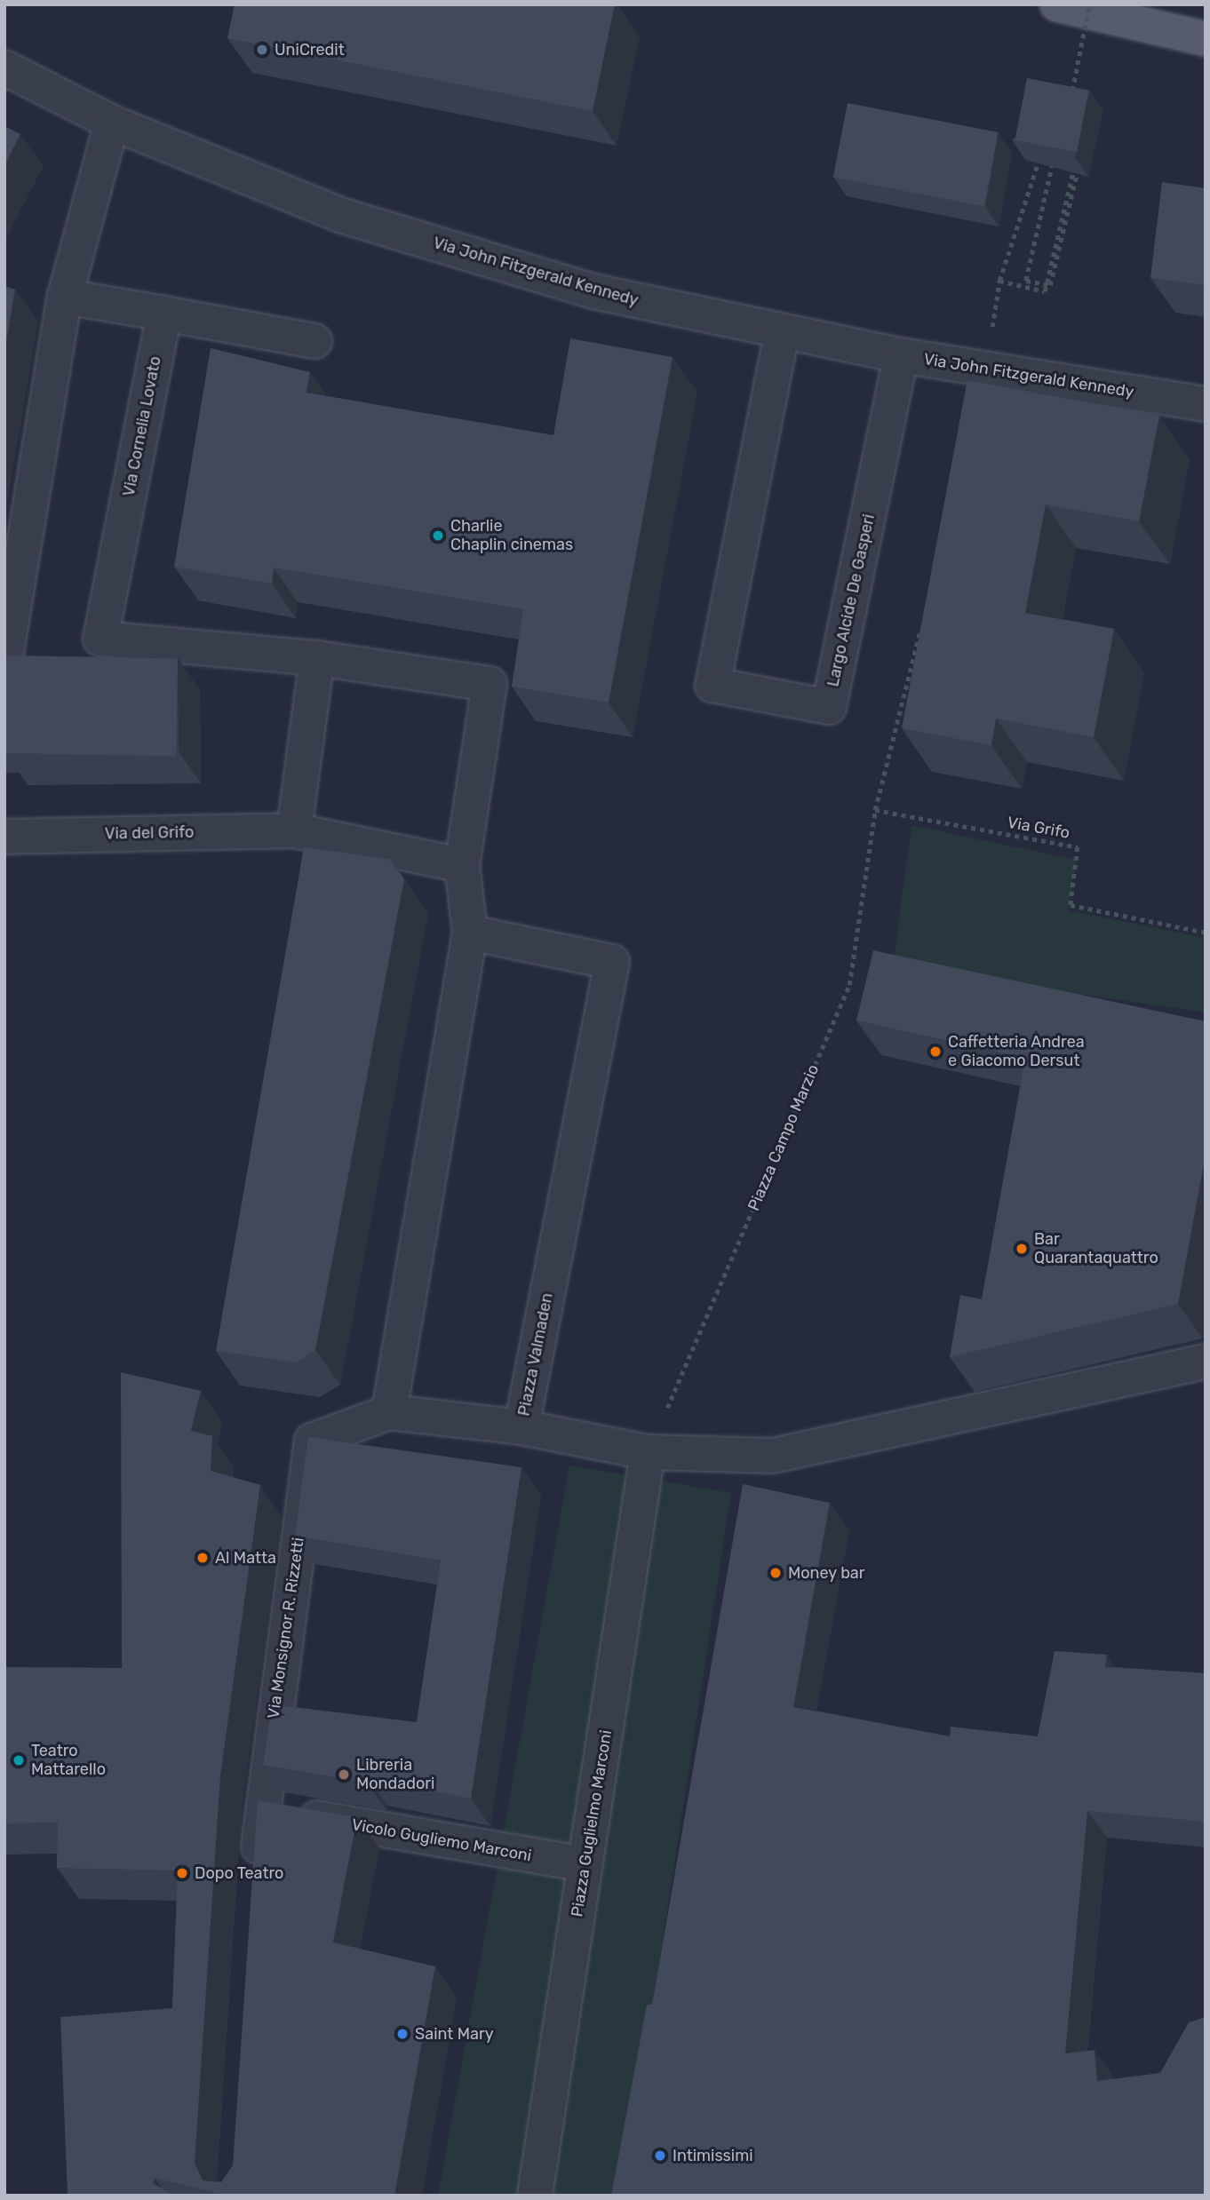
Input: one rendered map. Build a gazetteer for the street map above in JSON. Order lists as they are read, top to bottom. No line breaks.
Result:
{"streets":{"street":["Via John Fitzgerald Kennedy","Via Cornelia Lovato","Largo Alcide De Gasperi","Via del Grifo","Piazza Valmaden","Via Monsignor R. Rizzetti","Piazza Guglielmo Marconi","Vicolo Gugliemo Marconi"],"path":["Via Grifo","Piazza Campo Marzio"]},"crossings":[["Via John Fitzgerald Kennedy","Largo Alcide De Gasperi"],["Via Grifo","Piazza Campo Marzio"],["Piazza Campo Marzio","Piazza Guglielmo Marconi"],["Piazza Valmaden","Via Monsignor R. Rizzetti"],["Via Monsignor R. Rizzetti","Vicolo Gugliemo Marconi"],["Piazza Guglielmo Marconi","Vicolo Gugliemo Marconi"]],"places":["UniCredit","Charlie Chaplin cinemas","Caffetteria Andrea e Giacomo Dersut","Bar Quarantaquattro","Al Matta","Money bar","Teatro Mattarello","Libreria Mondadori","Dopo Teatro","Saint Mary","Intimissimi"]}
